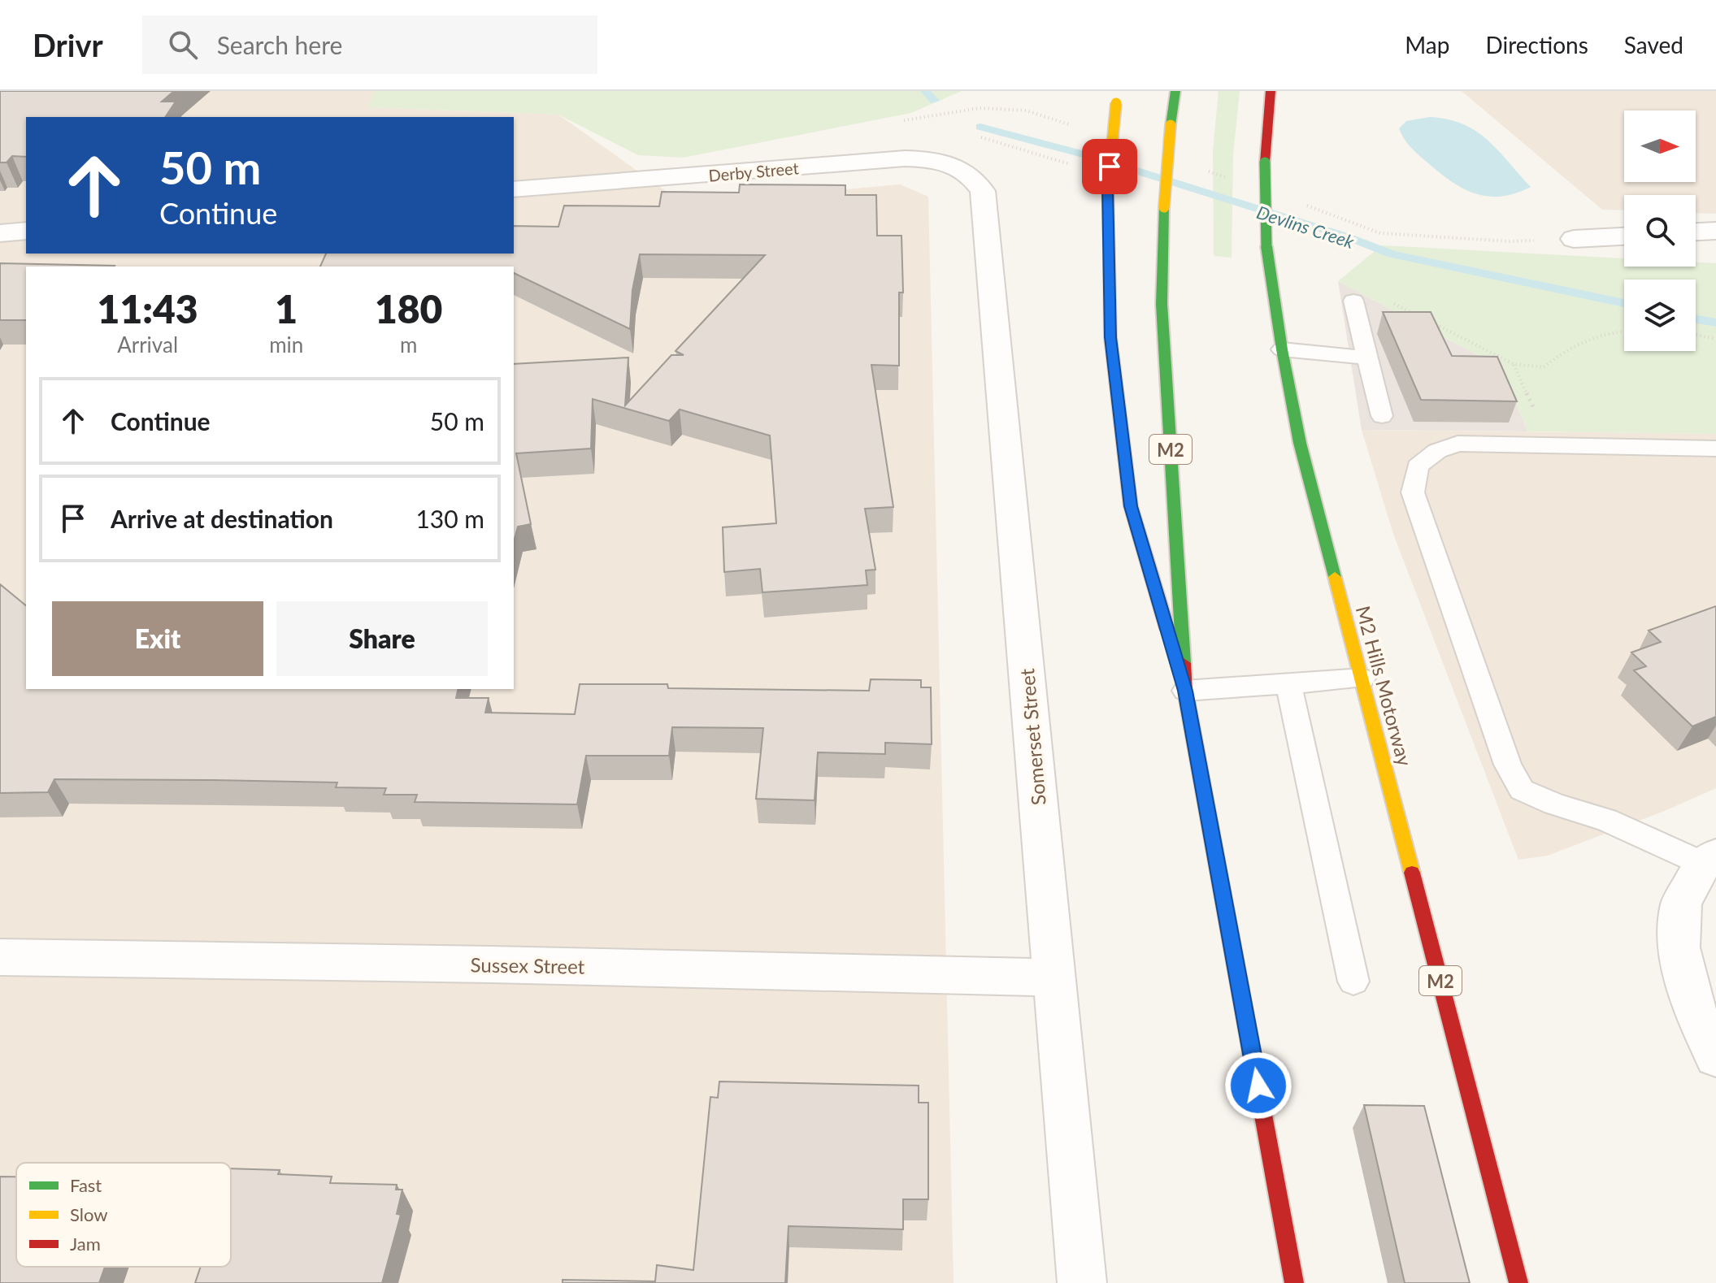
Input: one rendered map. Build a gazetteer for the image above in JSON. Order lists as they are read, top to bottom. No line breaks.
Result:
{"streets":{"highway":["M2","M2 Hills Motorway"],"street":["Derby Street","Somerset Street","Sussex Street"]},"crossings":[["Derby Street","Somerset Street"],["Somerset Street","Sussex Street"]],"water":["Devlins Creek"],"legend":["Fast","Slow","Jam"],"north":"right","page":{"header":"Drivr","search":"Search here","nav":["Map","Directions","Saved"],"turn":["50 m","Continue"],"eta":["11:43","Arrival","1","min","180","m"],"list":[{"name":"Continue","value":"50 m"},{"name":"Arrive at destination","value":"130 m"}],"buttons":["Exit","Share"]}}
